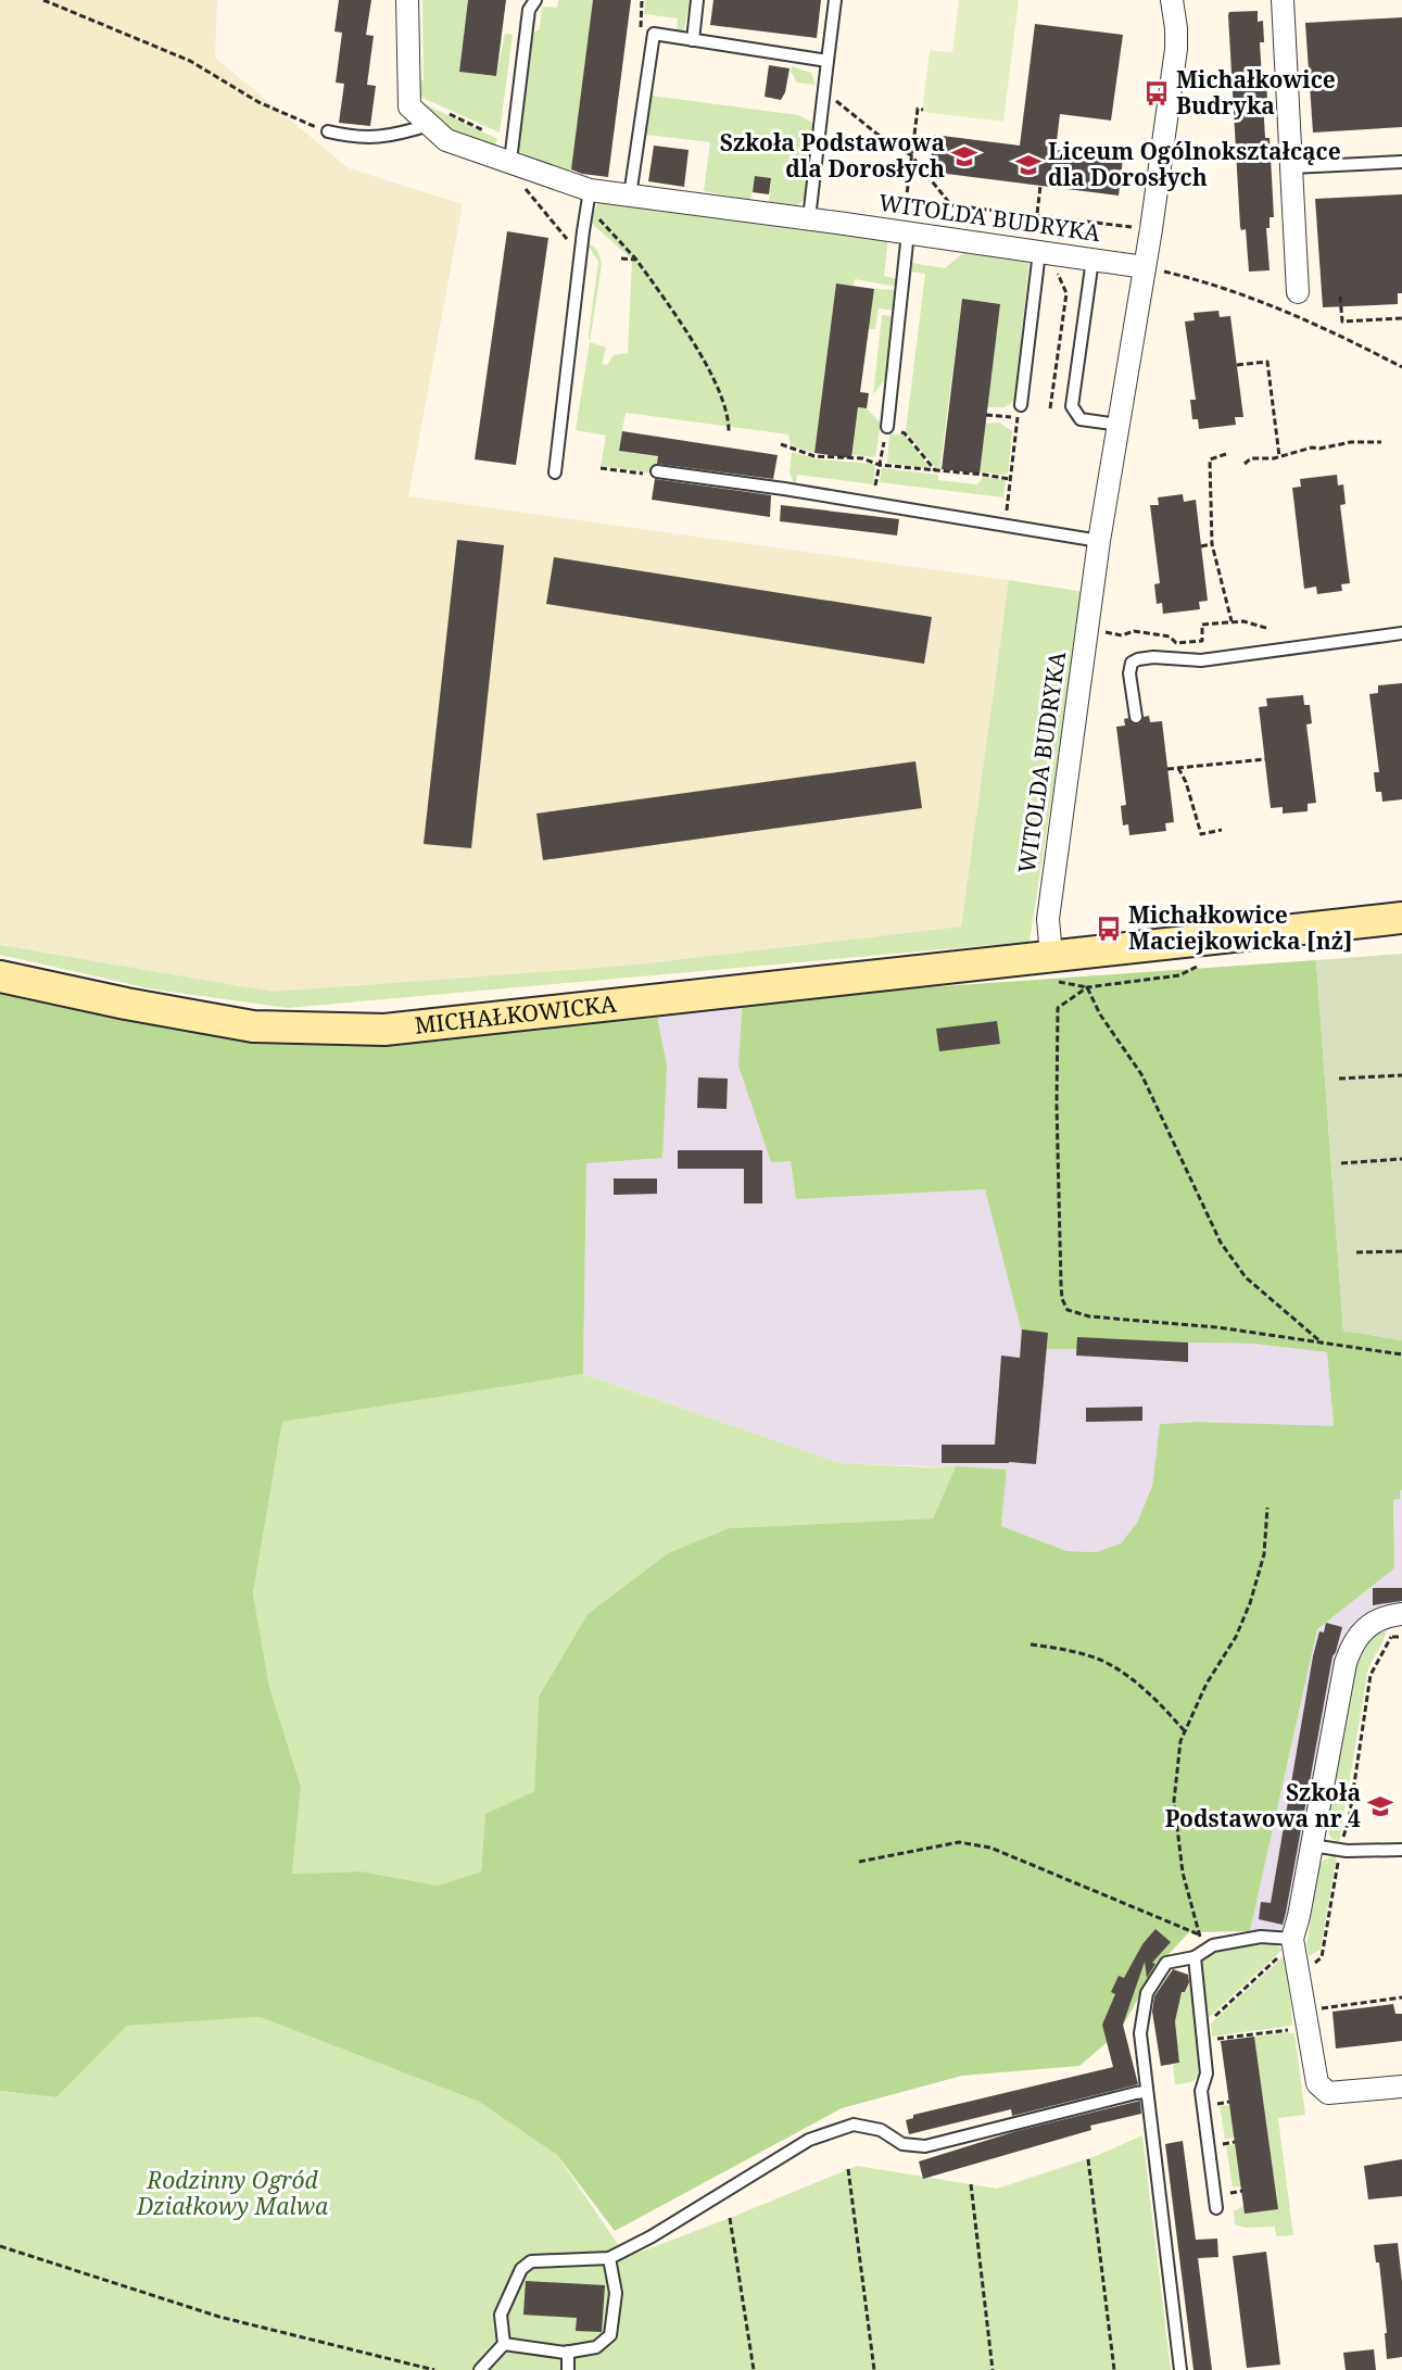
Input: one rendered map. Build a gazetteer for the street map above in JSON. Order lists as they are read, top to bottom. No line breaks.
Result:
{"streets":{"street":["WITOLDA BUDRYKA","MICHAŁKOWICKA"]},"crossings":[["WITOLDA BUDRYKA","MICHAŁKOWICKA"]],"parks":["Rodzinny Ogród Działkowy Malwa"],"places":{"bus stop":["Michałkowice Budryka","Michałkowice Maciejkowicka [nż]"],"school or university":["Szkoła Podstawowa dla Dorosłych","Liceum Ogólnokształcące dla Dorosłych","Szkoła Podstawowa nr 4"]}}
